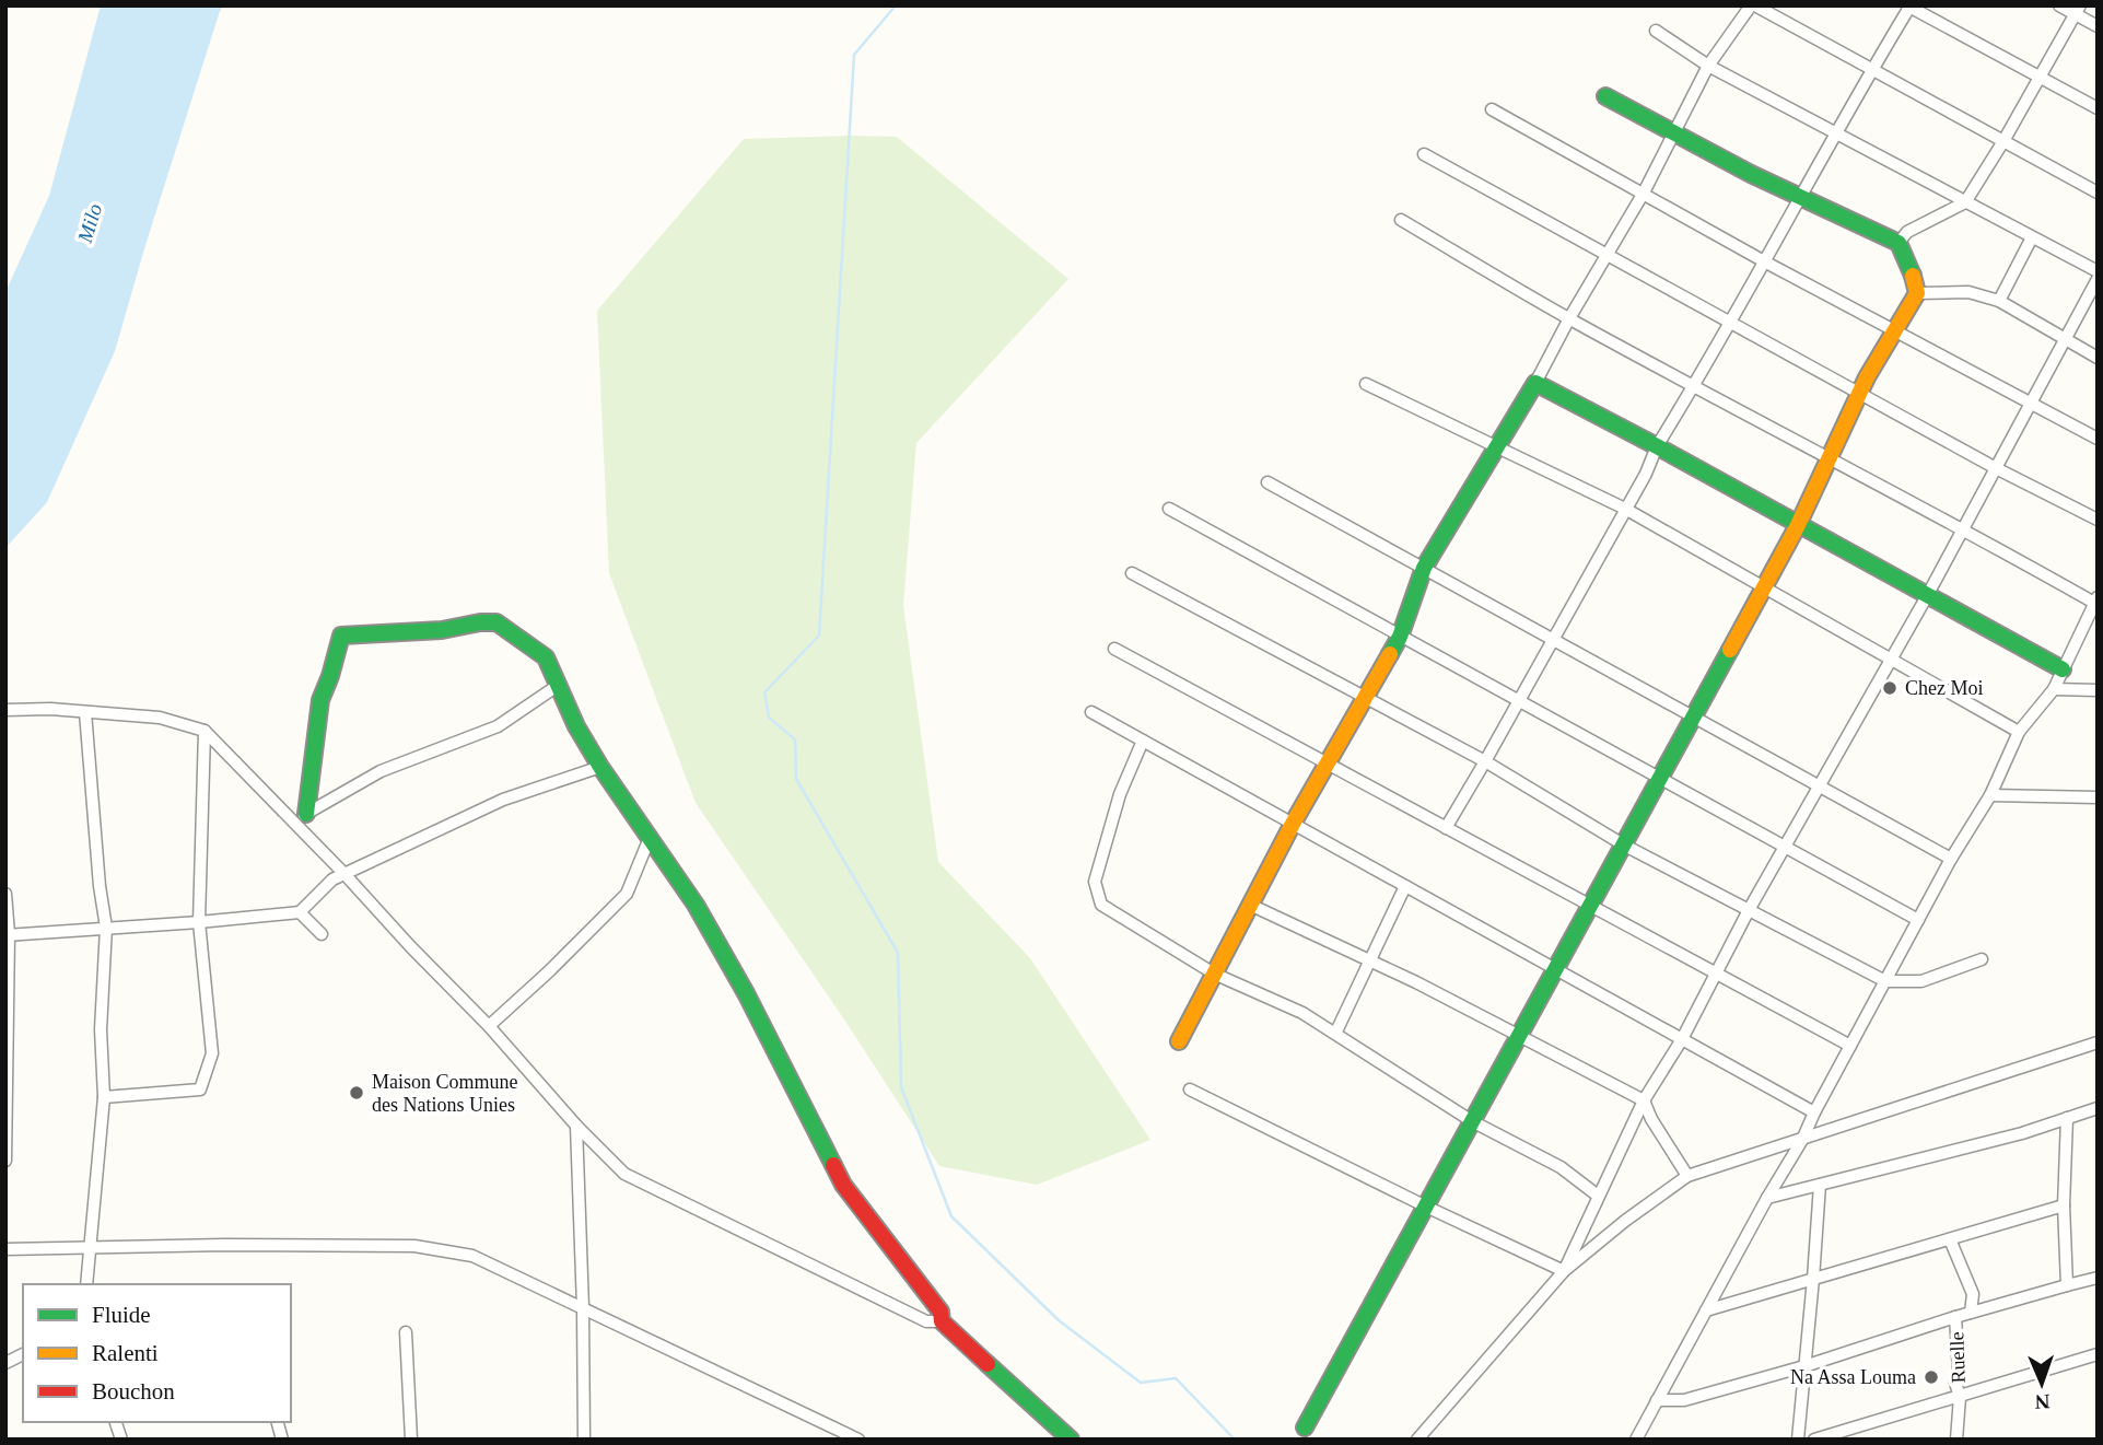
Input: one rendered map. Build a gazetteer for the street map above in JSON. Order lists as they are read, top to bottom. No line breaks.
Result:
{"streets":{"street":["Ruelle"]},"water":["Milo"],"places":["Chez Moi","Maison Commune des Nations Unies","Na Assa Louma"],"legend":["Fluide","Ralenti","Bouchon"],"north":"bottom"}
